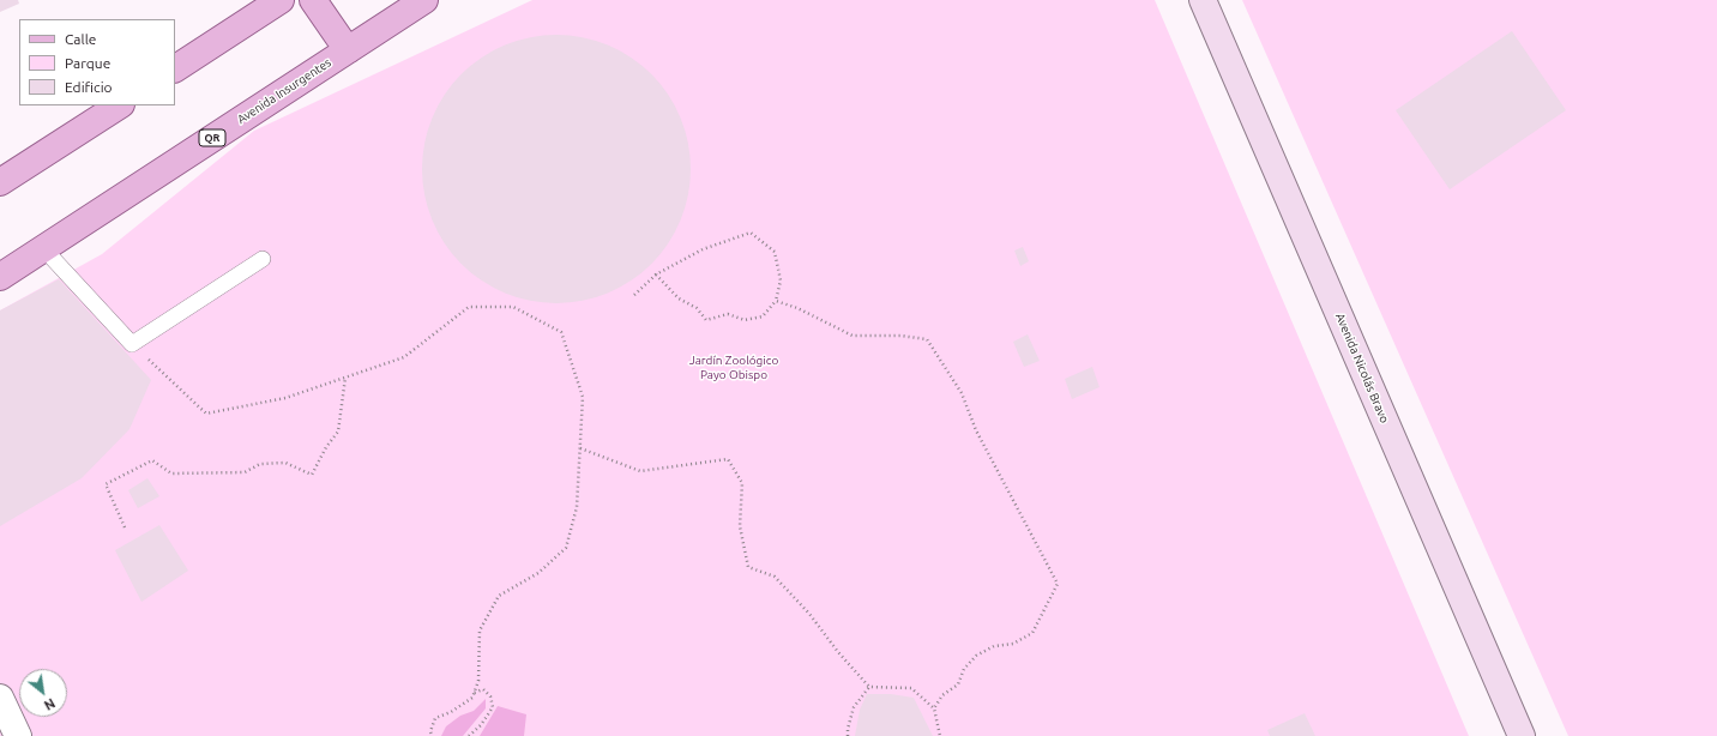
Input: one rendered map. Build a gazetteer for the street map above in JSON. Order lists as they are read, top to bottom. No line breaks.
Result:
{"streets":{"main road":["Avenida Insurgentes","QR","Avenida Nicolás Bravo"]},"parks":["Jardín Zoológico Payo Obispo"],"legend":["Calle","Parque","Edificio"],"north":"bottom right"}
